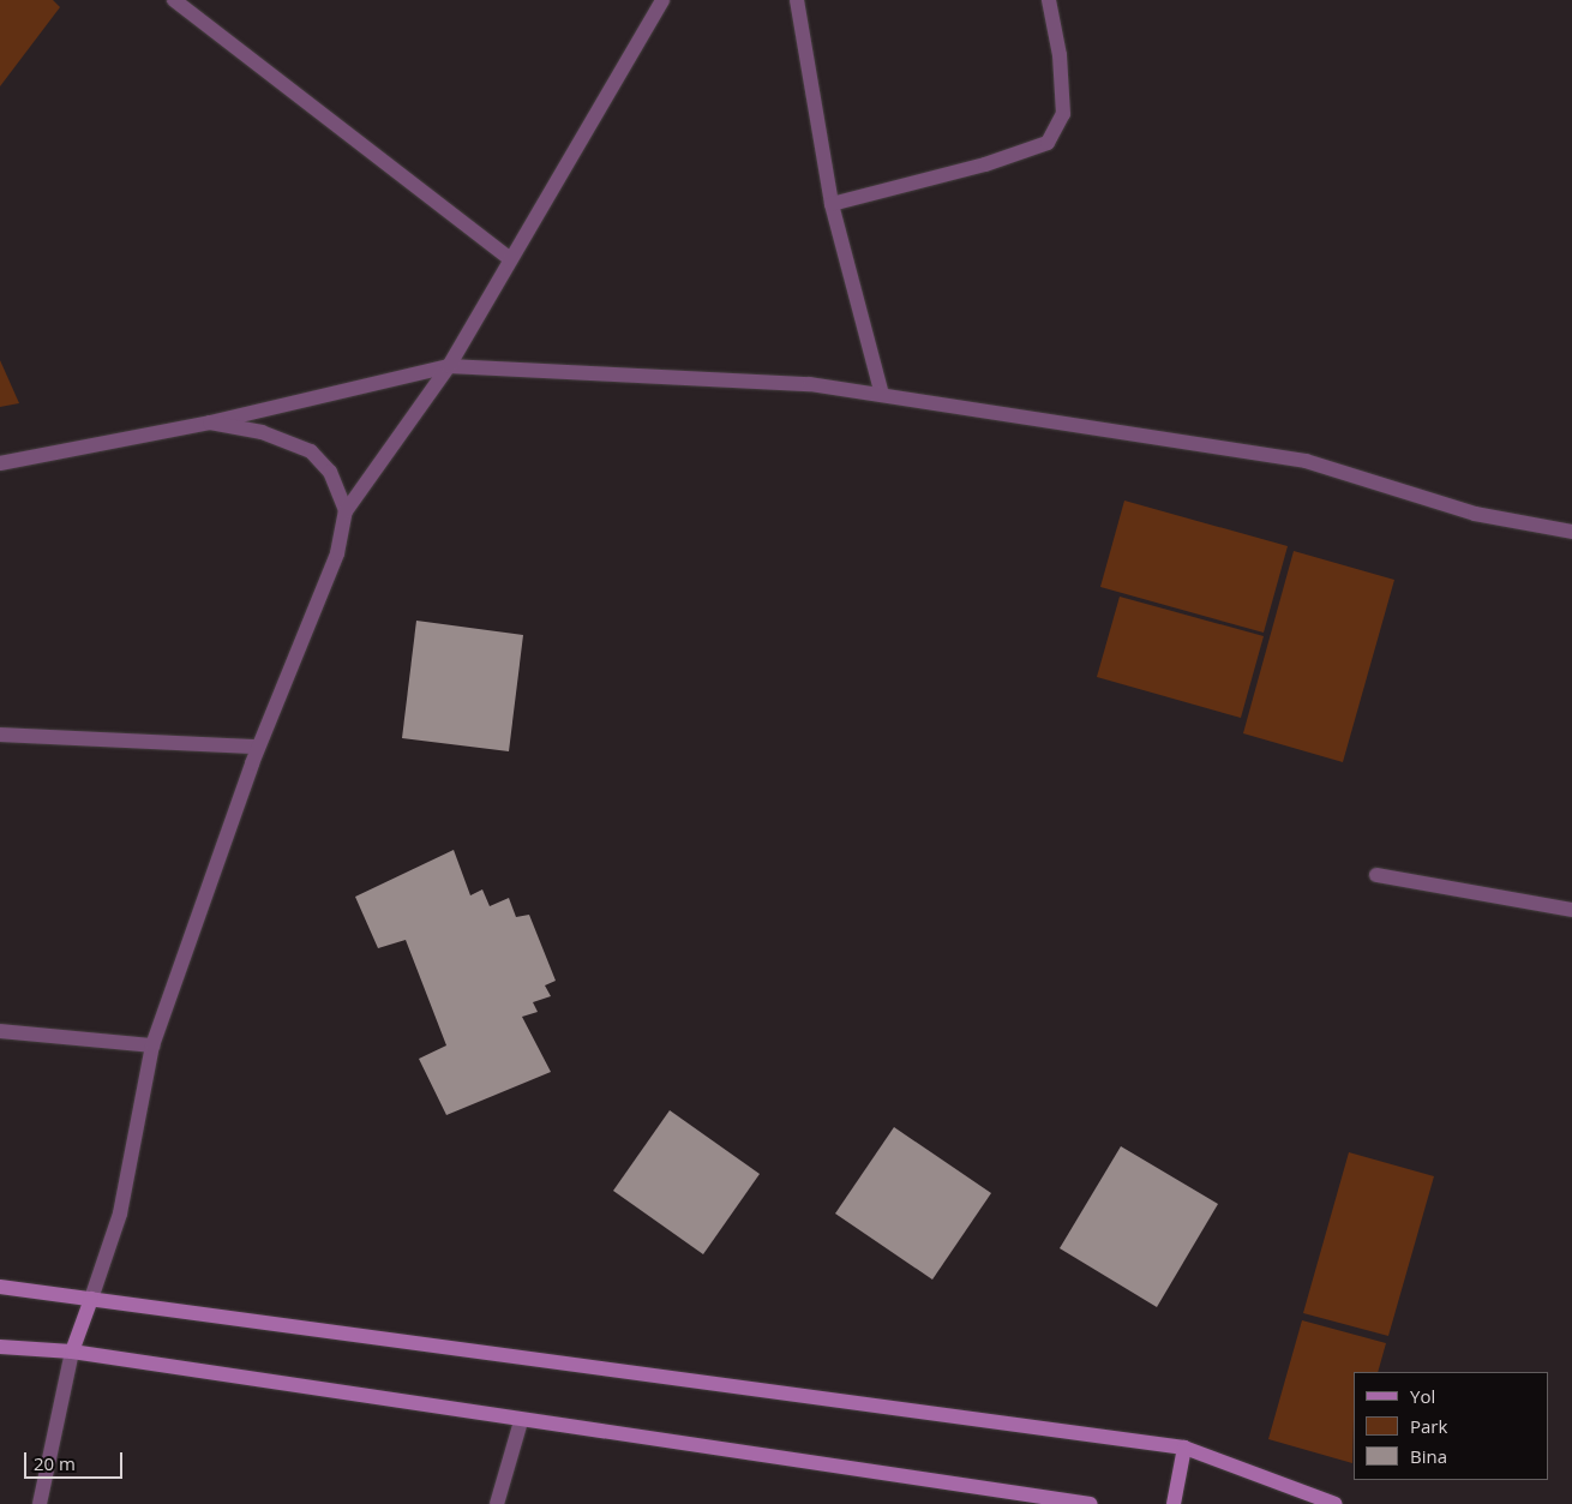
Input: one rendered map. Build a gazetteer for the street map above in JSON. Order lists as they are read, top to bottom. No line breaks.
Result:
{"legend":["Yol","Park","Bina"],"scale_bar":"20 m"}
